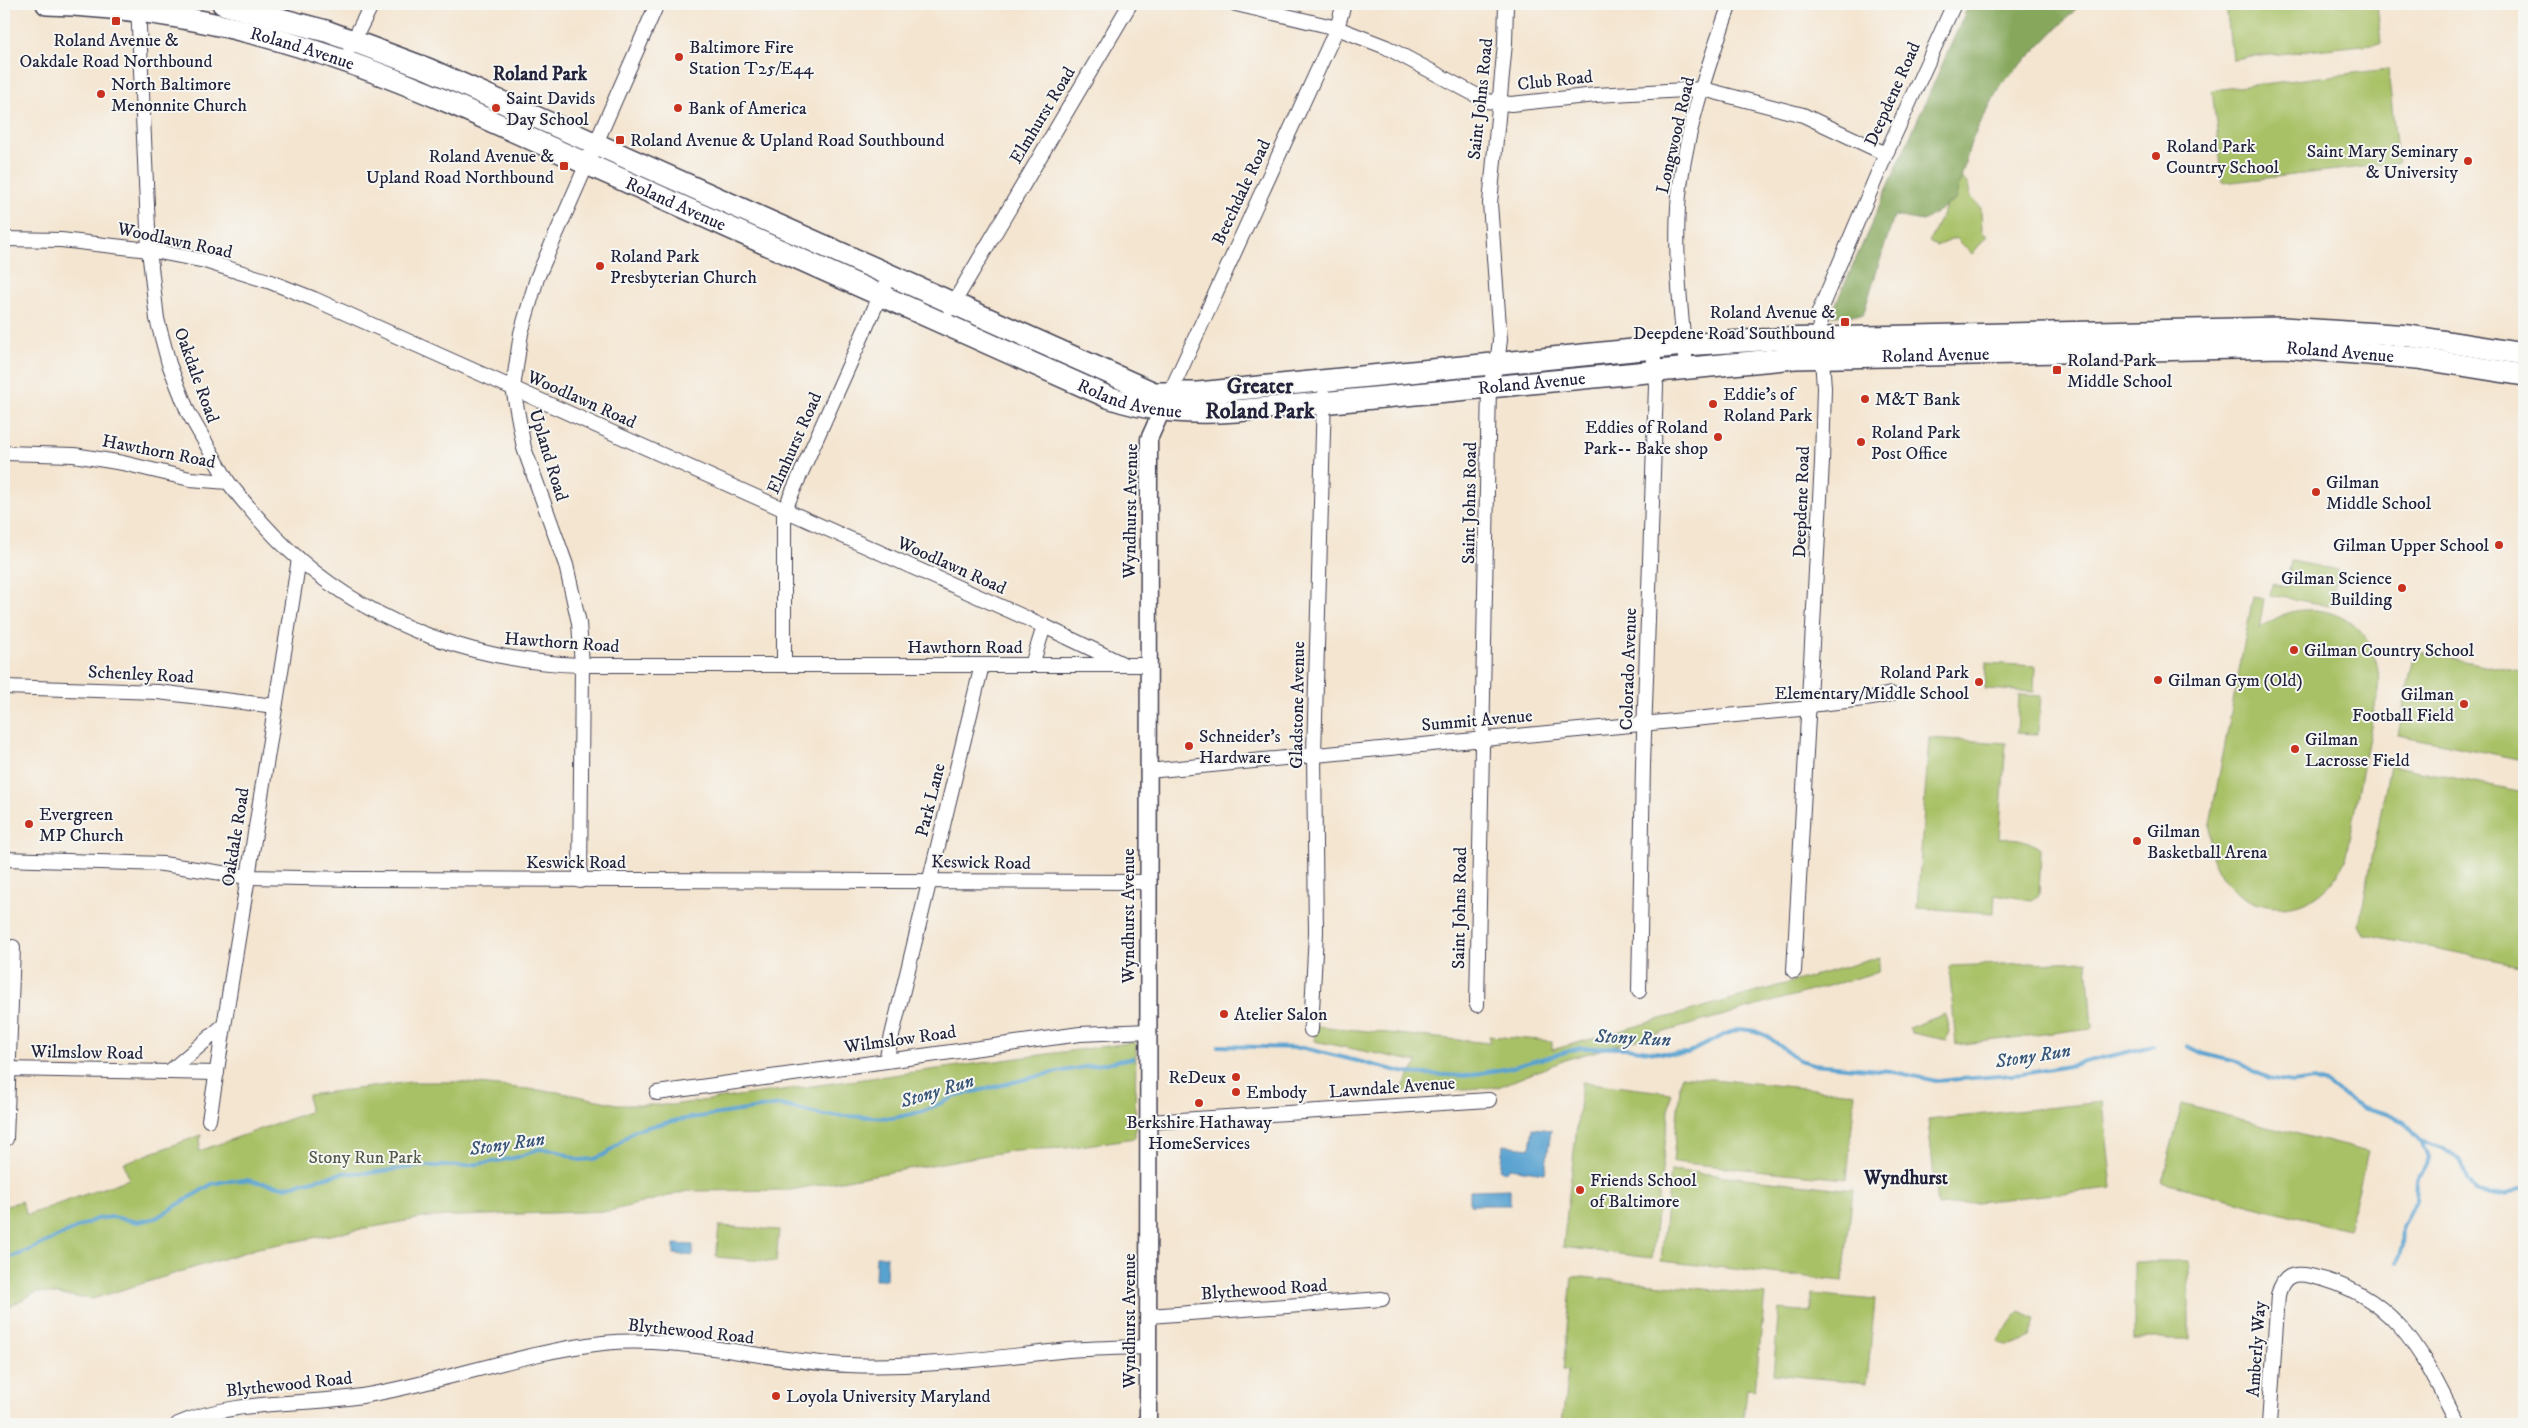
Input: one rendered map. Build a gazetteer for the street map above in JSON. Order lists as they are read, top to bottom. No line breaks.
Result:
{"streets":{"main road":["Roland Avenue"],"street":["Club Road","Deepdene Road","Saint Johns Road","Elmhurst Road","Longwood Road","Beechdale Road","Woodlawn Road","Oakdale Road","Hawthorn Road","Upland Road","Wyndhurst Avenue","Colorado Avenue","Schenley Road","Gladstone Avenue","Summit Avenue","Park Lane","Keswick Road","Wilmslow Road","Lawndale Avenue","Blythewood Road","Amberly Way"]},"crossings":[["Roland Avenue","Deepdene Road"],["Roland Avenue","Saint Johns Road"],["Roland Avenue","Elmhurst Road"],["Roland Avenue","Longwood Road"],["Roland Avenue","Beechdale Road"],["Roland Avenue","Oakdale Road"],["Roland Avenue","Upland Road"],["Roland Avenue","Wyndhurst Avenue"],["Roland Avenue","Colorado Avenue"],["Roland Avenue","Gladstone Avenue"],["Club Road","Deepdene Road"],["Club Road","Saint Johns Road"],["Club Road","Longwood Road"],["Club Road","Beechdale Road"],["Deepdene Road","Summit Avenue"],["Saint Johns Road","Summit Avenue"],["Elmhurst Road","Woodlawn Road"],["Elmhurst Road","Hawthorn Road"],["Beechdale Road","Wyndhurst Avenue"],["Woodlawn Road","Oakdale Road"],["Woodlawn Road","Hawthorn Road"],["Woodlawn Road","Upland Road"],["Oakdale Road","Hawthorn Road"],["Oakdale Road","Schenley Road"],["Oakdale Road","Keswick Road"],["Oakdale Road","Wilmslow Road"],["Hawthorn Road","Upland Road"],["Hawthorn Road","Wyndhurst Avenue"],["Hawthorn Road","Park Lane"],["Upland Road","Keswick Road"],["Wyndhurst Avenue","Summit Avenue"],["Wyndhurst Avenue","Keswick Road"],["Wyndhurst Avenue","Wilmslow Road"],["Wyndhurst Avenue","Lawndale Avenue"],["Wyndhurst Avenue","Blythewood Road"],["Colorado Avenue","Summit Avenue"],["Gladstone Avenue","Summit Avenue"],["Park Lane","Keswick Road"],["Park Lane","Wilmslow Road"]],"districts":["Roland Park","Greater Roland Park","Wyndhurst"],"water":["Stony Run"],"parks":["Stony Run Park"],"places":{"transit":["Roland Avenue & Oakdale Road Northbound","Roland Avenue & Upland Road Southbound","Roland Avenue & Upland Road Northbound","Roland Avenue & Deepdene Road Southbound","Roland Park Middle School"],"other":["Baltimore Fire Station T25/E44","North Baltimore Menonnite Church","Saint Davids Day School","Bank of America","Roland Park Country School","Saint Mary Seminary & University","Roland Park Presbyterian Church","M&T Bank","Eddie’s of Roland Park","Eddies of Roland Park-- Bake shop","Roland Park Post Office","Gilman Middle School","Gilman Upper School","Gilman Science Building","Gilman Country School","Gilman Gym (Old)","Roland Park Elementary/Middle School","Gilman Football Field","Schneider's Hardware","Gilman Lacrosse Field","Evergreen MP Church","Gilman Basketball Arena","Atelier Salon","ReDeux","Embody","Berkshire Hathaway HomeServices","Friends School of Baltimore","Loyola University Maryland"]}}
